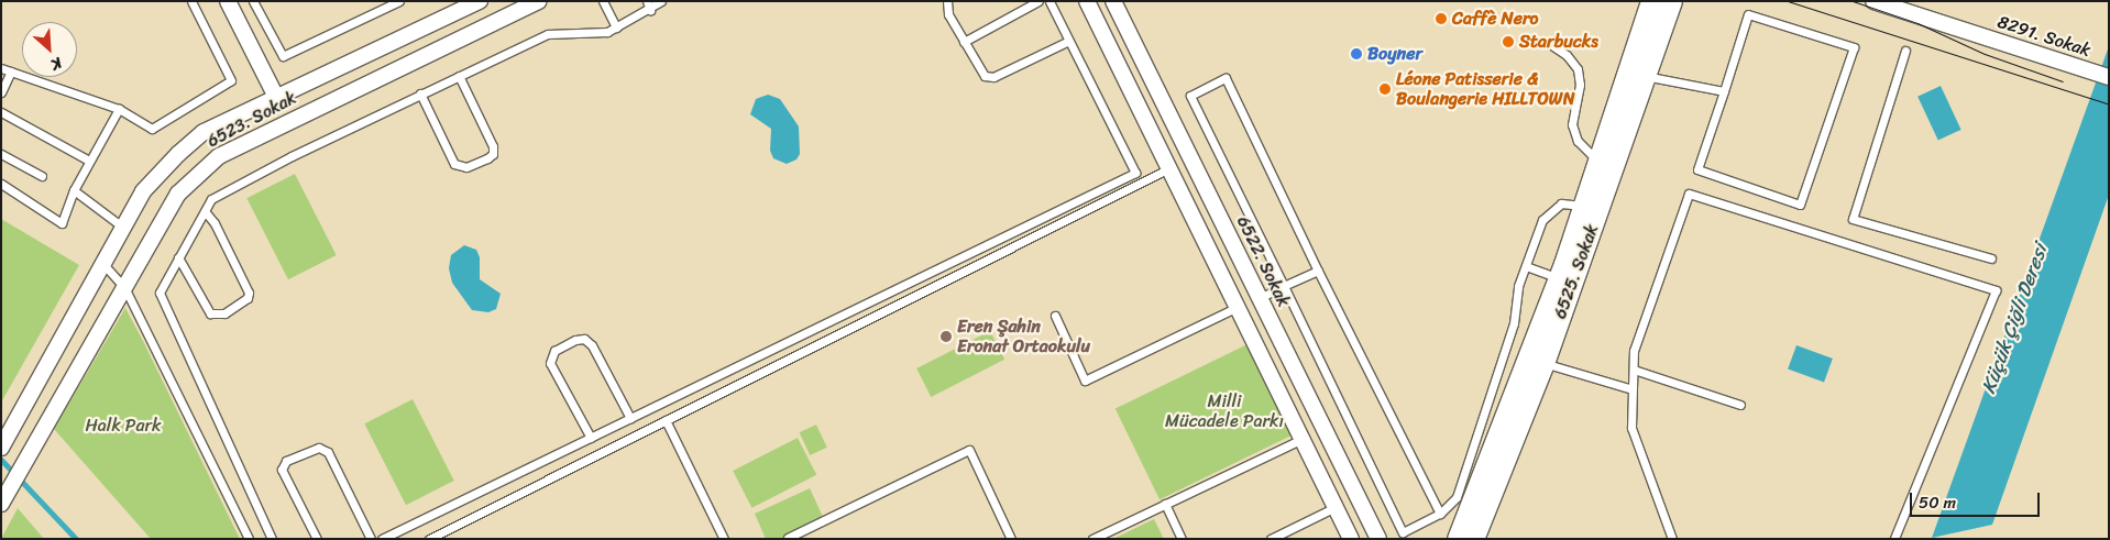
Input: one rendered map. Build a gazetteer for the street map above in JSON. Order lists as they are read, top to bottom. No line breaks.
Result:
{"streets":{"street":["8291. Sokak","6523. Sokak","6522. Sokak","6525. Sokak"]},"water":["Küçük Çiğli Deresi"],"parks":["Milli Mücadele Parkı","Halk Park"],"places":["Caffè Nero","Starbucks","Boyner","Léone Patisserie & Boulangerie HILLTOWN","Eren Şahin Eronat Ortaokulu"],"scale_bar":"50 m","north":"bottom right"}
